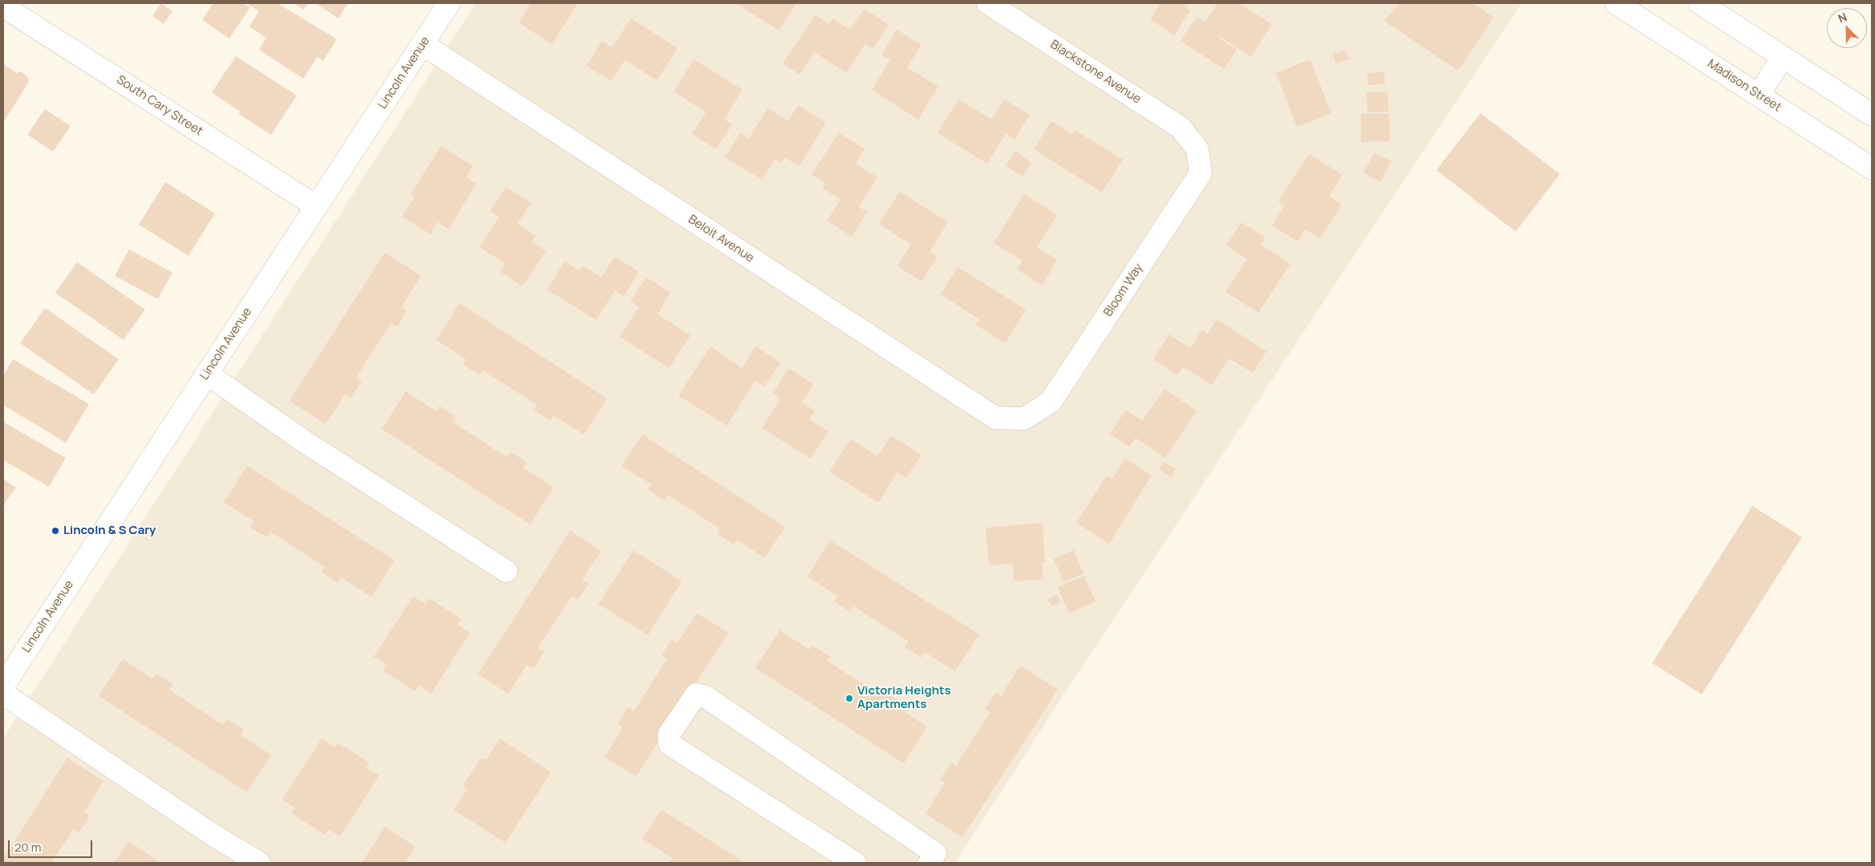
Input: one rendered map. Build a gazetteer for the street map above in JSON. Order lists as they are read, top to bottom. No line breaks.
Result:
{"streets":{"street":["Blackstone Avenue","Lincoln Avenue","Madison Street","South Cary Street","Beloit Avenue","Bloom Way"]},"crossings":[["Blackstone Avenue","Bloom Way"],["Lincoln Avenue","South Cary Street"],["Lincoln Avenue","Beloit Avenue"],["Beloit Avenue","Bloom Way"]],"places":["Lincoln & S Cary","Victoria Heights Apartments"],"scale_bar":"20 m","north":"top left"}
